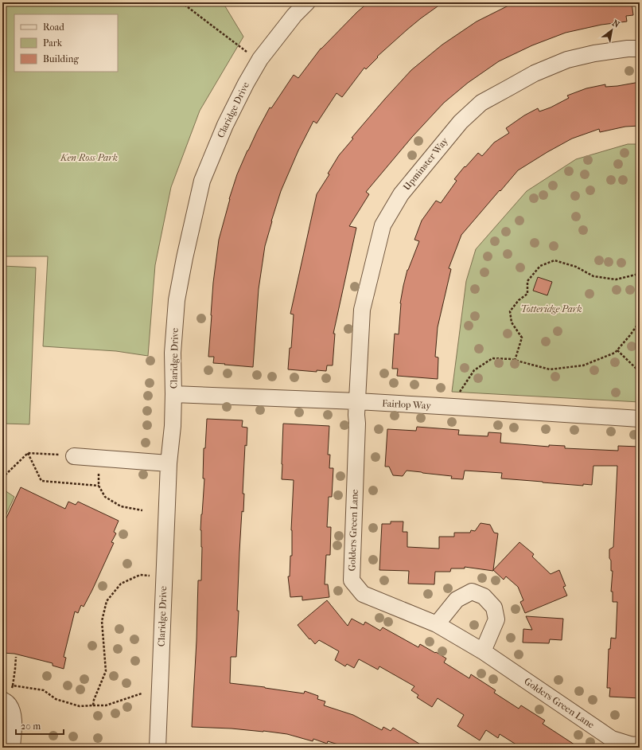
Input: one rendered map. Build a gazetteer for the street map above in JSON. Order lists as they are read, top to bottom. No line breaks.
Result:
{"streets":{"street":["Claridge Drive","Upminster Way","Fairlop Way","Golders Green Lane"]},"crossings":[["Claridge Drive","Fairlop Way"],["Upminster Way","Fairlop Way"],["Upminster Way","Golders Green Lane"],["Fairlop Way","Golders Green Lane"]],"parks":["Ken Ross Park","Totteridge Park"],"legend":["Road","Park","Building"],"scale_bar":"20 m","north":"top right"}
